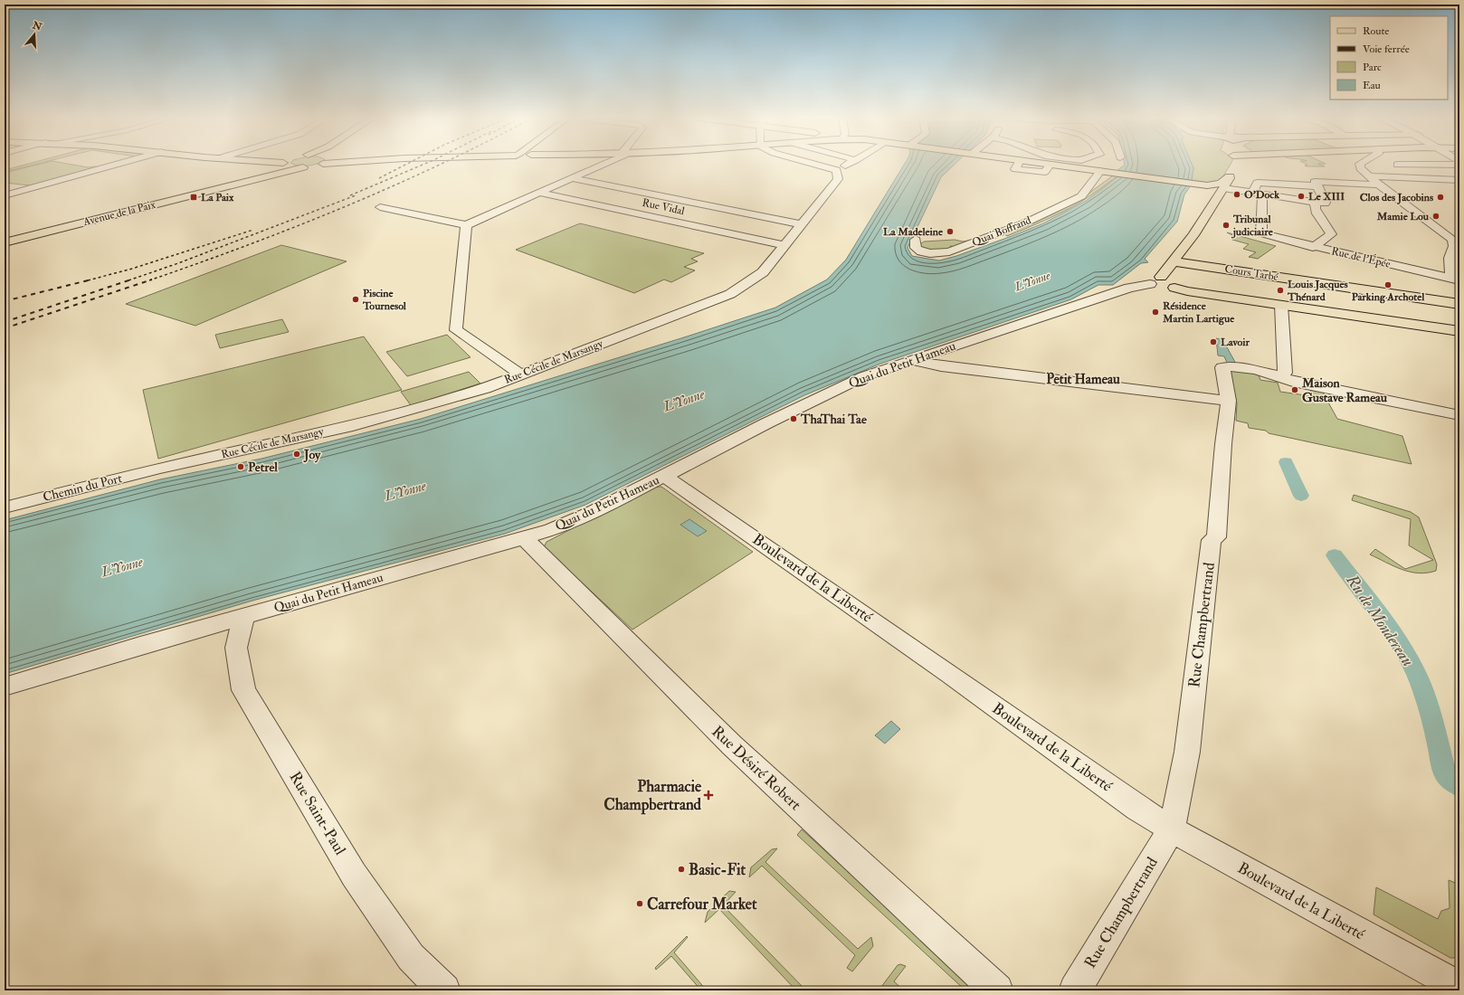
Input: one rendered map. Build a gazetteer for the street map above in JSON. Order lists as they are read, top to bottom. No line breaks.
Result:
{"streets":{"main road":["Avenue de la Paix","Cours Tarbé"],"street":["Rue Vidal","Quai Boffrand","Rue de l'Épée","Rue Cécile de Marsangy","Quai du Petit Hameau","Chemin du Port","Boulevard de la Liberté","Rue Champbertrand","Rue Désiré Robert","Rue Saint-Paul"]},"crossings":[["Rue Vidal","Rue Cécile de Marsangy"],["Rue Cécile de Marsangy","Chemin du Port"],["Quai du Petit Hameau","Boulevard de la Liberté"],["Quai du Petit Hameau","Rue Désiré Robert"],["Quai du Petit Hameau","Rue Saint-Paul"],["Boulevard de la Liberté","Rue Champbertrand"]],"districts":["Petit Hameau"],"water":["L'Yonne","Ru de Mondereau"],"places":{"other":["O'Dock","Le XIII","Clos des Jacobins","Mamie Lou","Tribunal judiciaire","La Madeleine","Parking Archotel","Louis Jacques Thénard","Piscine Tournesol","Résidence Martin Lartigue","Lavoir","Maison Gustave Rameau","ThaThai Tae","Joy","Petrel","Basic-Fit","Carrefour Market"],"transit":["La Paix"],"health":["Pharmacie Champbertrand"]},"legend":["Route","Voie ferrée","Parc","Eau"],"north":"top"}
